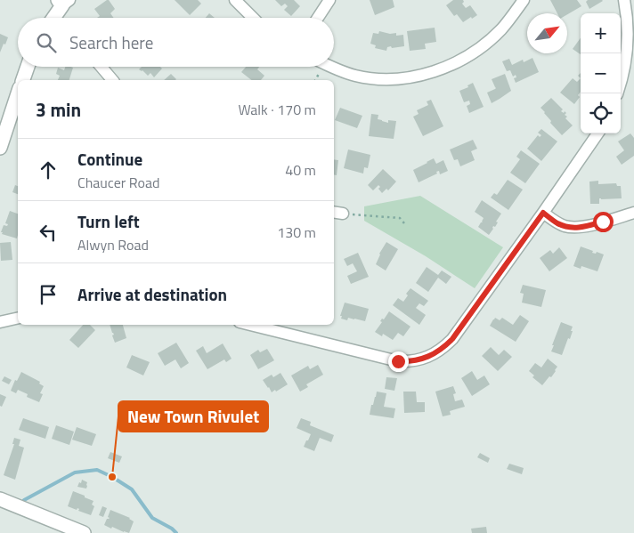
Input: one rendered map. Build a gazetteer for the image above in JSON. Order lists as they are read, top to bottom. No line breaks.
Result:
{"places":["New Town Rivulet"],"north":"top right","page":{"map_buttons":["+","−"],"search":"Search here","heading":["3 min","Walk · 170 m"],"list":[["Continue","Chaucer Road","40 m"],["Turn left","Alwyn Road","130 m"],"Arrive at destination"]}}
